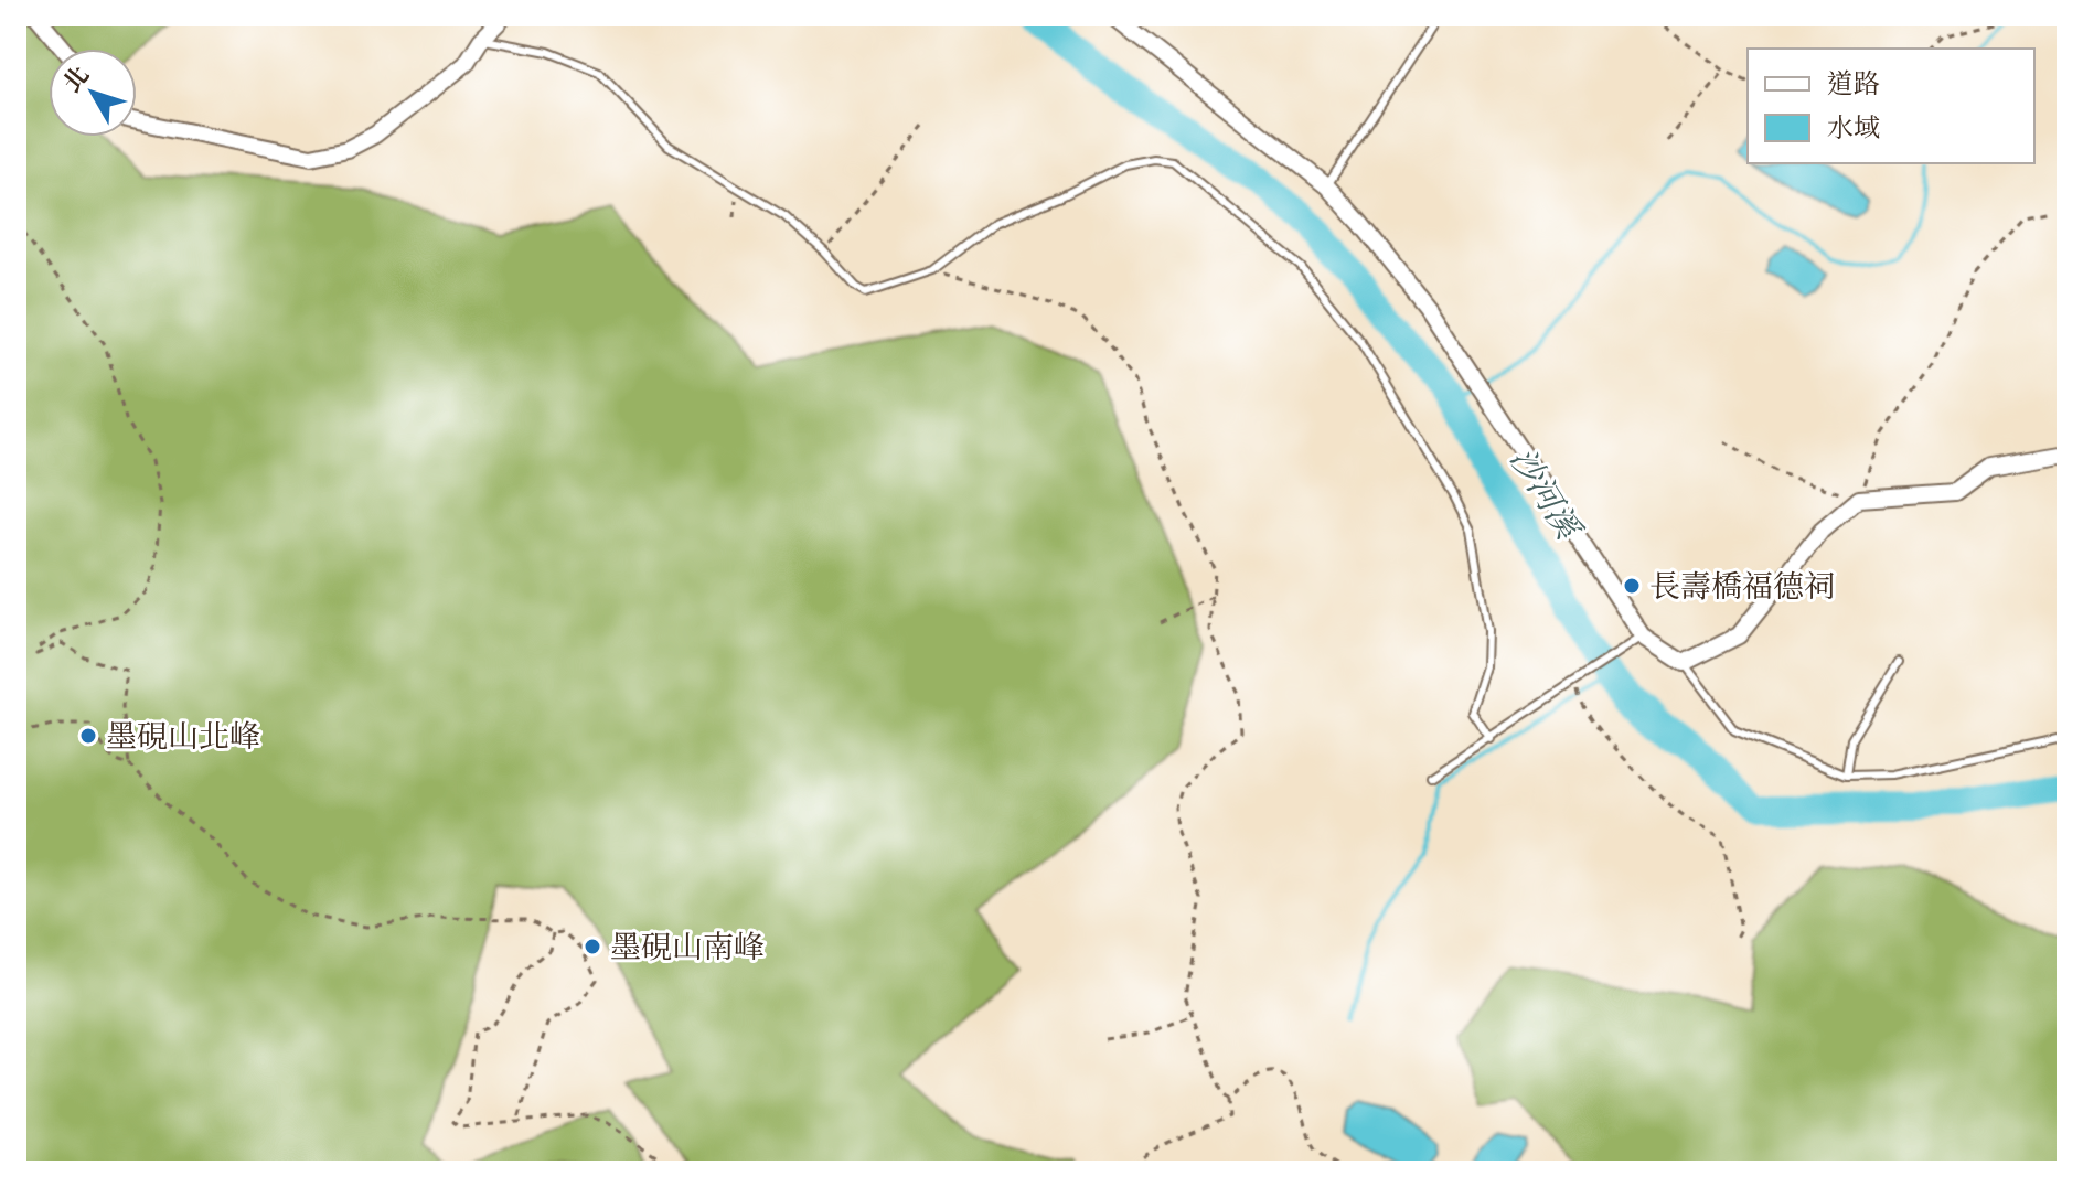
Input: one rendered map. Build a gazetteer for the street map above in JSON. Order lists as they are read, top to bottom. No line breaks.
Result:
{"water":["沙河溪"],"places":["長壽橋福德祠","墨硯山北峰","墨硯山南峰"],"legend":["道路","水域"],"north":"top left"}
